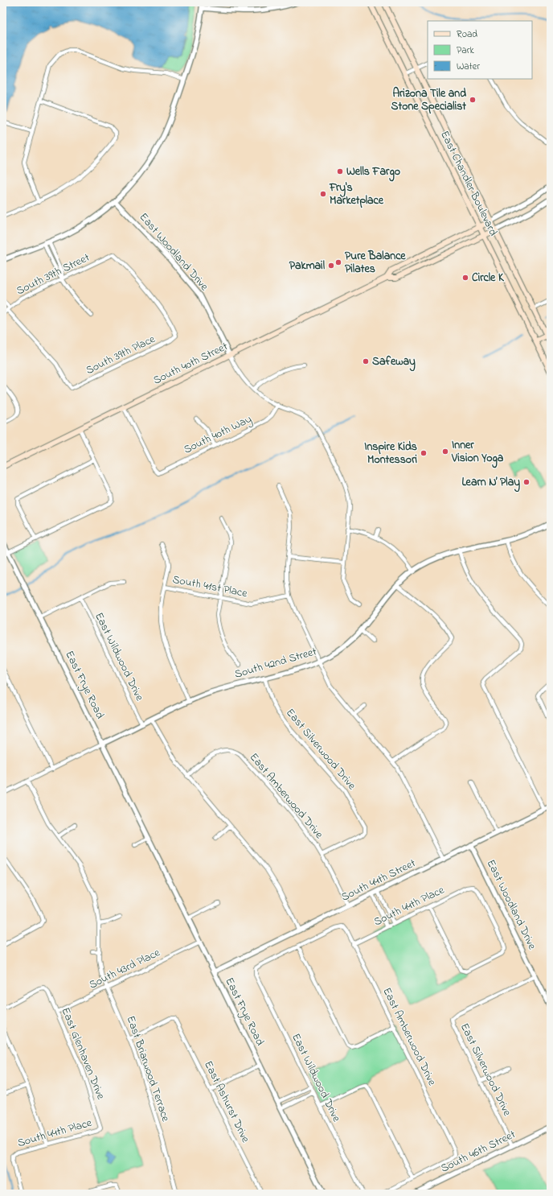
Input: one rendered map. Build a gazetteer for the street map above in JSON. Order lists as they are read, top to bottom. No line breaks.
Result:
{"streets":{"main road":["East Chandler Boulevard","South 40th Street"],"street":["East Woodland Drive","South 39th Street","South 39th Place","South 40th Way","South 41st Place","East Wildwood Drive","South 42nd Street","East Frye Road","East Silverwood Drive","East Amberwood Drive","South 44th Street","South 44th Place","South 43rd Place","East Glenhaven Drive","East Briarwood Terrace","East Ashurst Drive","South 46th Street"]},"crossings":[["East Chandler Boulevard","South 40th Street"],["East Woodland Drive","South 40th Street"],["East Woodland Drive","South 40th Way"],["East Woodland Drive","East Silverwood Drive"],["East Woodland Drive","South 44th Street"],["South 39th Street","South 39th Place"],["South 40th Street","South 40th Way"],["East Wildwood Drive","South 42nd Street"],["East Wildwood Drive","East Amberwood Drive"],["South 42nd Street","East Frye Road"],["South 42nd Street","East Silverwood Drive"],["South 42nd Street","East Briarwood Terrace"],["East Frye Road","South 44th Street"],["East Frye Road","South 43rd Place"],["East Silverwood Drive","East Amberwood Drive"],["East Silverwood Drive","South 46th Street"],["East Amberwood Drive","South 44th Street"],["East Amberwood Drive","South 44th Place"],["South 44th Place","East Glenhaven Drive"],["South 43rd Place","East Glenhaven Drive"],["South 43rd Place","East Briarwood Terrace"],["East Briarwood Terrace","East Ashurst Drive"]],"places":["Arizona Tile and Stone Specialist","Wells Fargo","Fry's Marketplace","Pure Balance Pilates","Pakmail","Circle K","Safeway","Inner Vision Yoga","Inspire Kids Montessori","Learn N’ Play"],"legend":["Road","Park","Water"]}
